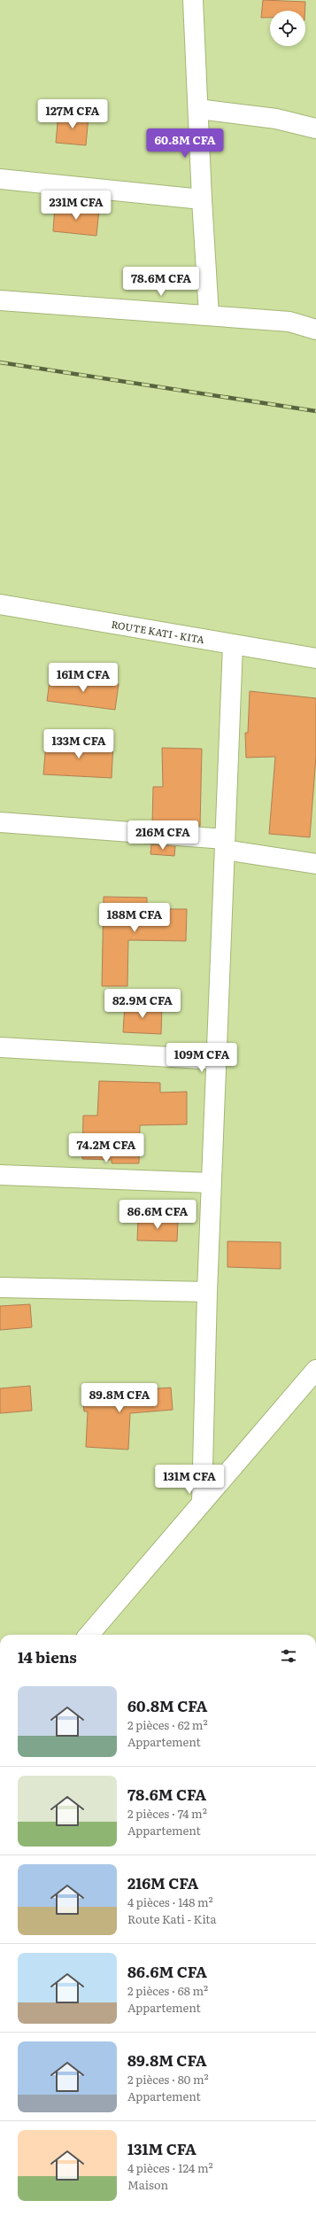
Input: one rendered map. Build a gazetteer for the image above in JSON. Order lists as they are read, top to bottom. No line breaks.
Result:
{"streets":{"street":["ROUTE KATI - KITA"]},"page":{"price":["127M CFA","60.8M CFA","231M CFA","78.6M CFA","161M CFA","133M CFA","216M CFA","188M CFA","82.9M CFA","109M CFA","74.2M CFA","86.6M CFA","89.8M CFA","131M CFA"],"heading":"14 biens","list":[{"name":"60.8M CFA","note":"2 pièces · 62 m² · Appartement"},{"name":"78.6M CFA","note":"2 pièces · 74 m² · Appartement"},{"name":"216M CFA","note":"4 pièces · 148 m² · Route Kati - Kita"},{"name":"86.6M CFA","note":"2 pièces · 68 m² · Appartement"},{"name":"89.8M CFA","note":"2 pièces · 80 m² · Appartement"},{"name":"131M CFA","note":"4 pièces · 124 m² · Maison"}]}}
